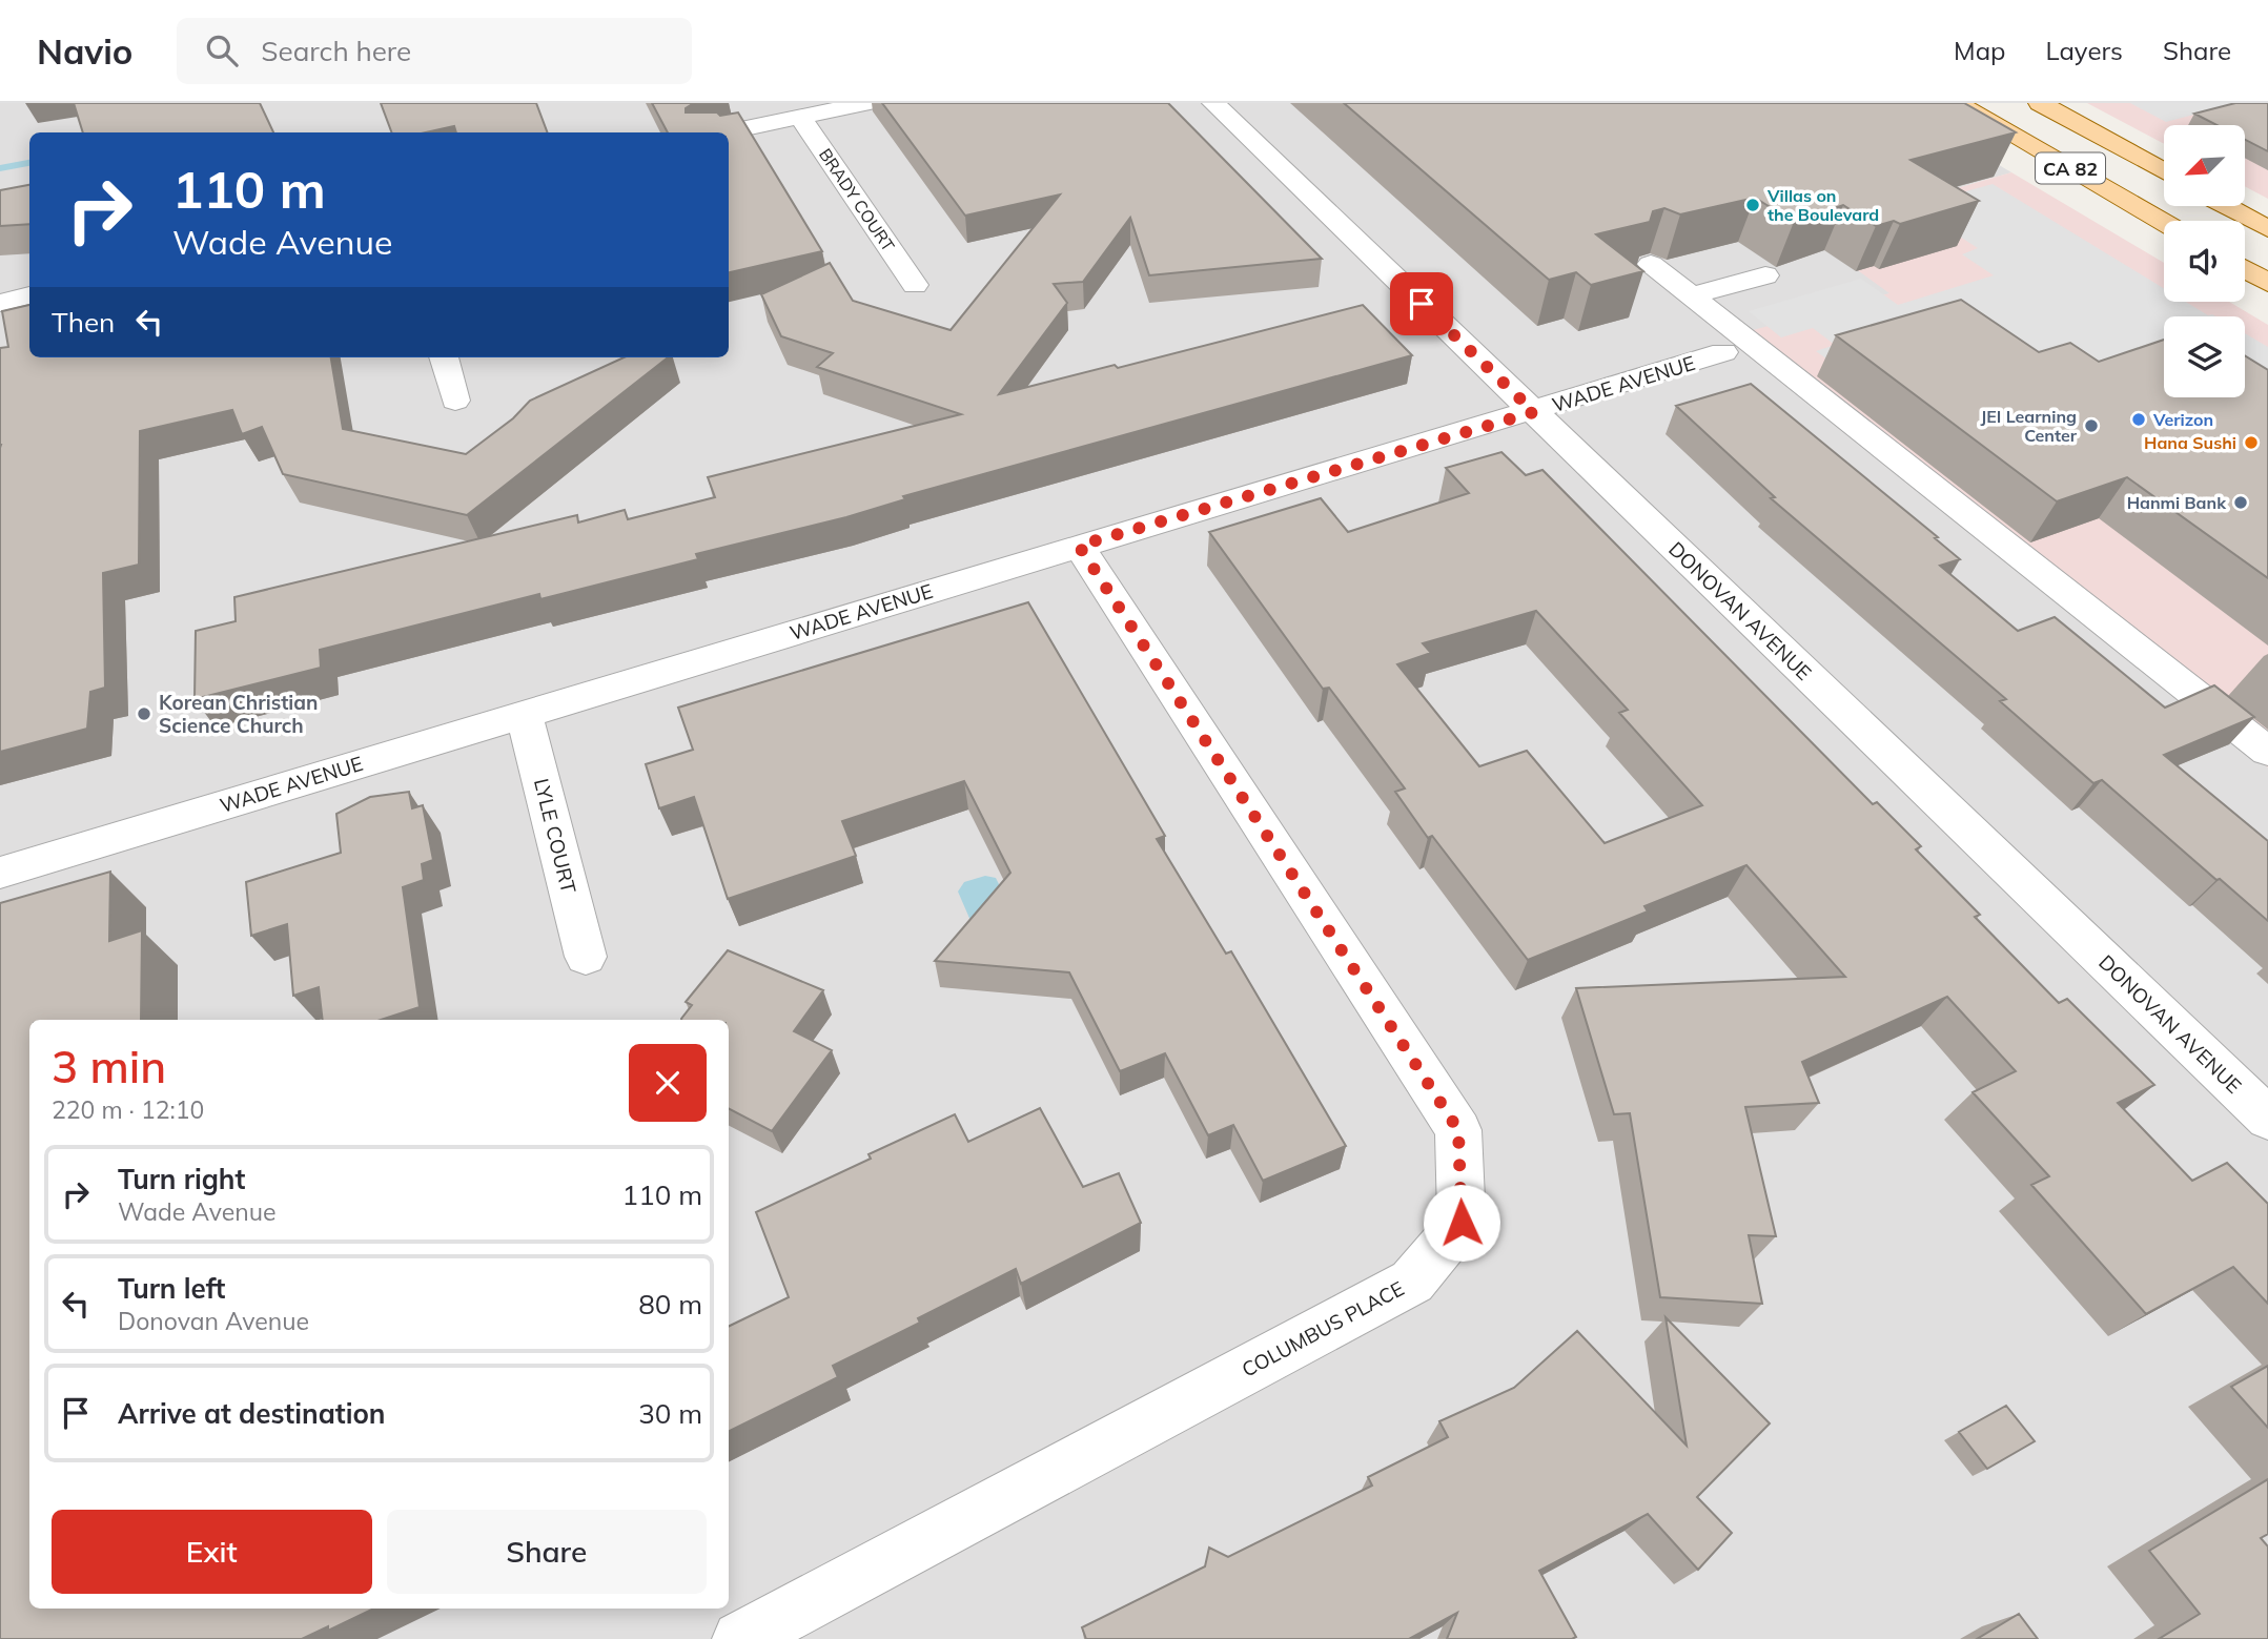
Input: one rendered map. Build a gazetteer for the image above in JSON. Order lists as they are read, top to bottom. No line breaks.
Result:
{"streets":{"main road":["CA 82"],"street":["BRADY COURT","WADE AVENUE","DONOVAN AVENUE","LYLE COURT","COLUMBUS PLACE"]},"crossings":[["WADE AVENUE","DONOVAN AVENUE"],["WADE AVENUE","LYLE COURT"],["WADE AVENUE","COLUMBUS PLACE"]],"places":["Villas on the Boulevard","Verizon","JEI Learning Center","Hana Sushi","Hanmi Bank","Korean Christian Science Church"],"north":"bottom left","page":{"header":"Navio","search":"Search here","nav":["Map","Layers","Share"],"turn":["110 m","Wade Avenue"],"then":"Then","heading":["3 min","220 m · 12:10"],"list":[{"name":"Turn right","note":"Wade Avenue","value":"110 m"},{"name":"Turn left","note":"Donovan Avenue","value":"80 m"},{"name":"Arrive at destination","value":"30 m"}],"buttons":["Exit","Share"]}}
